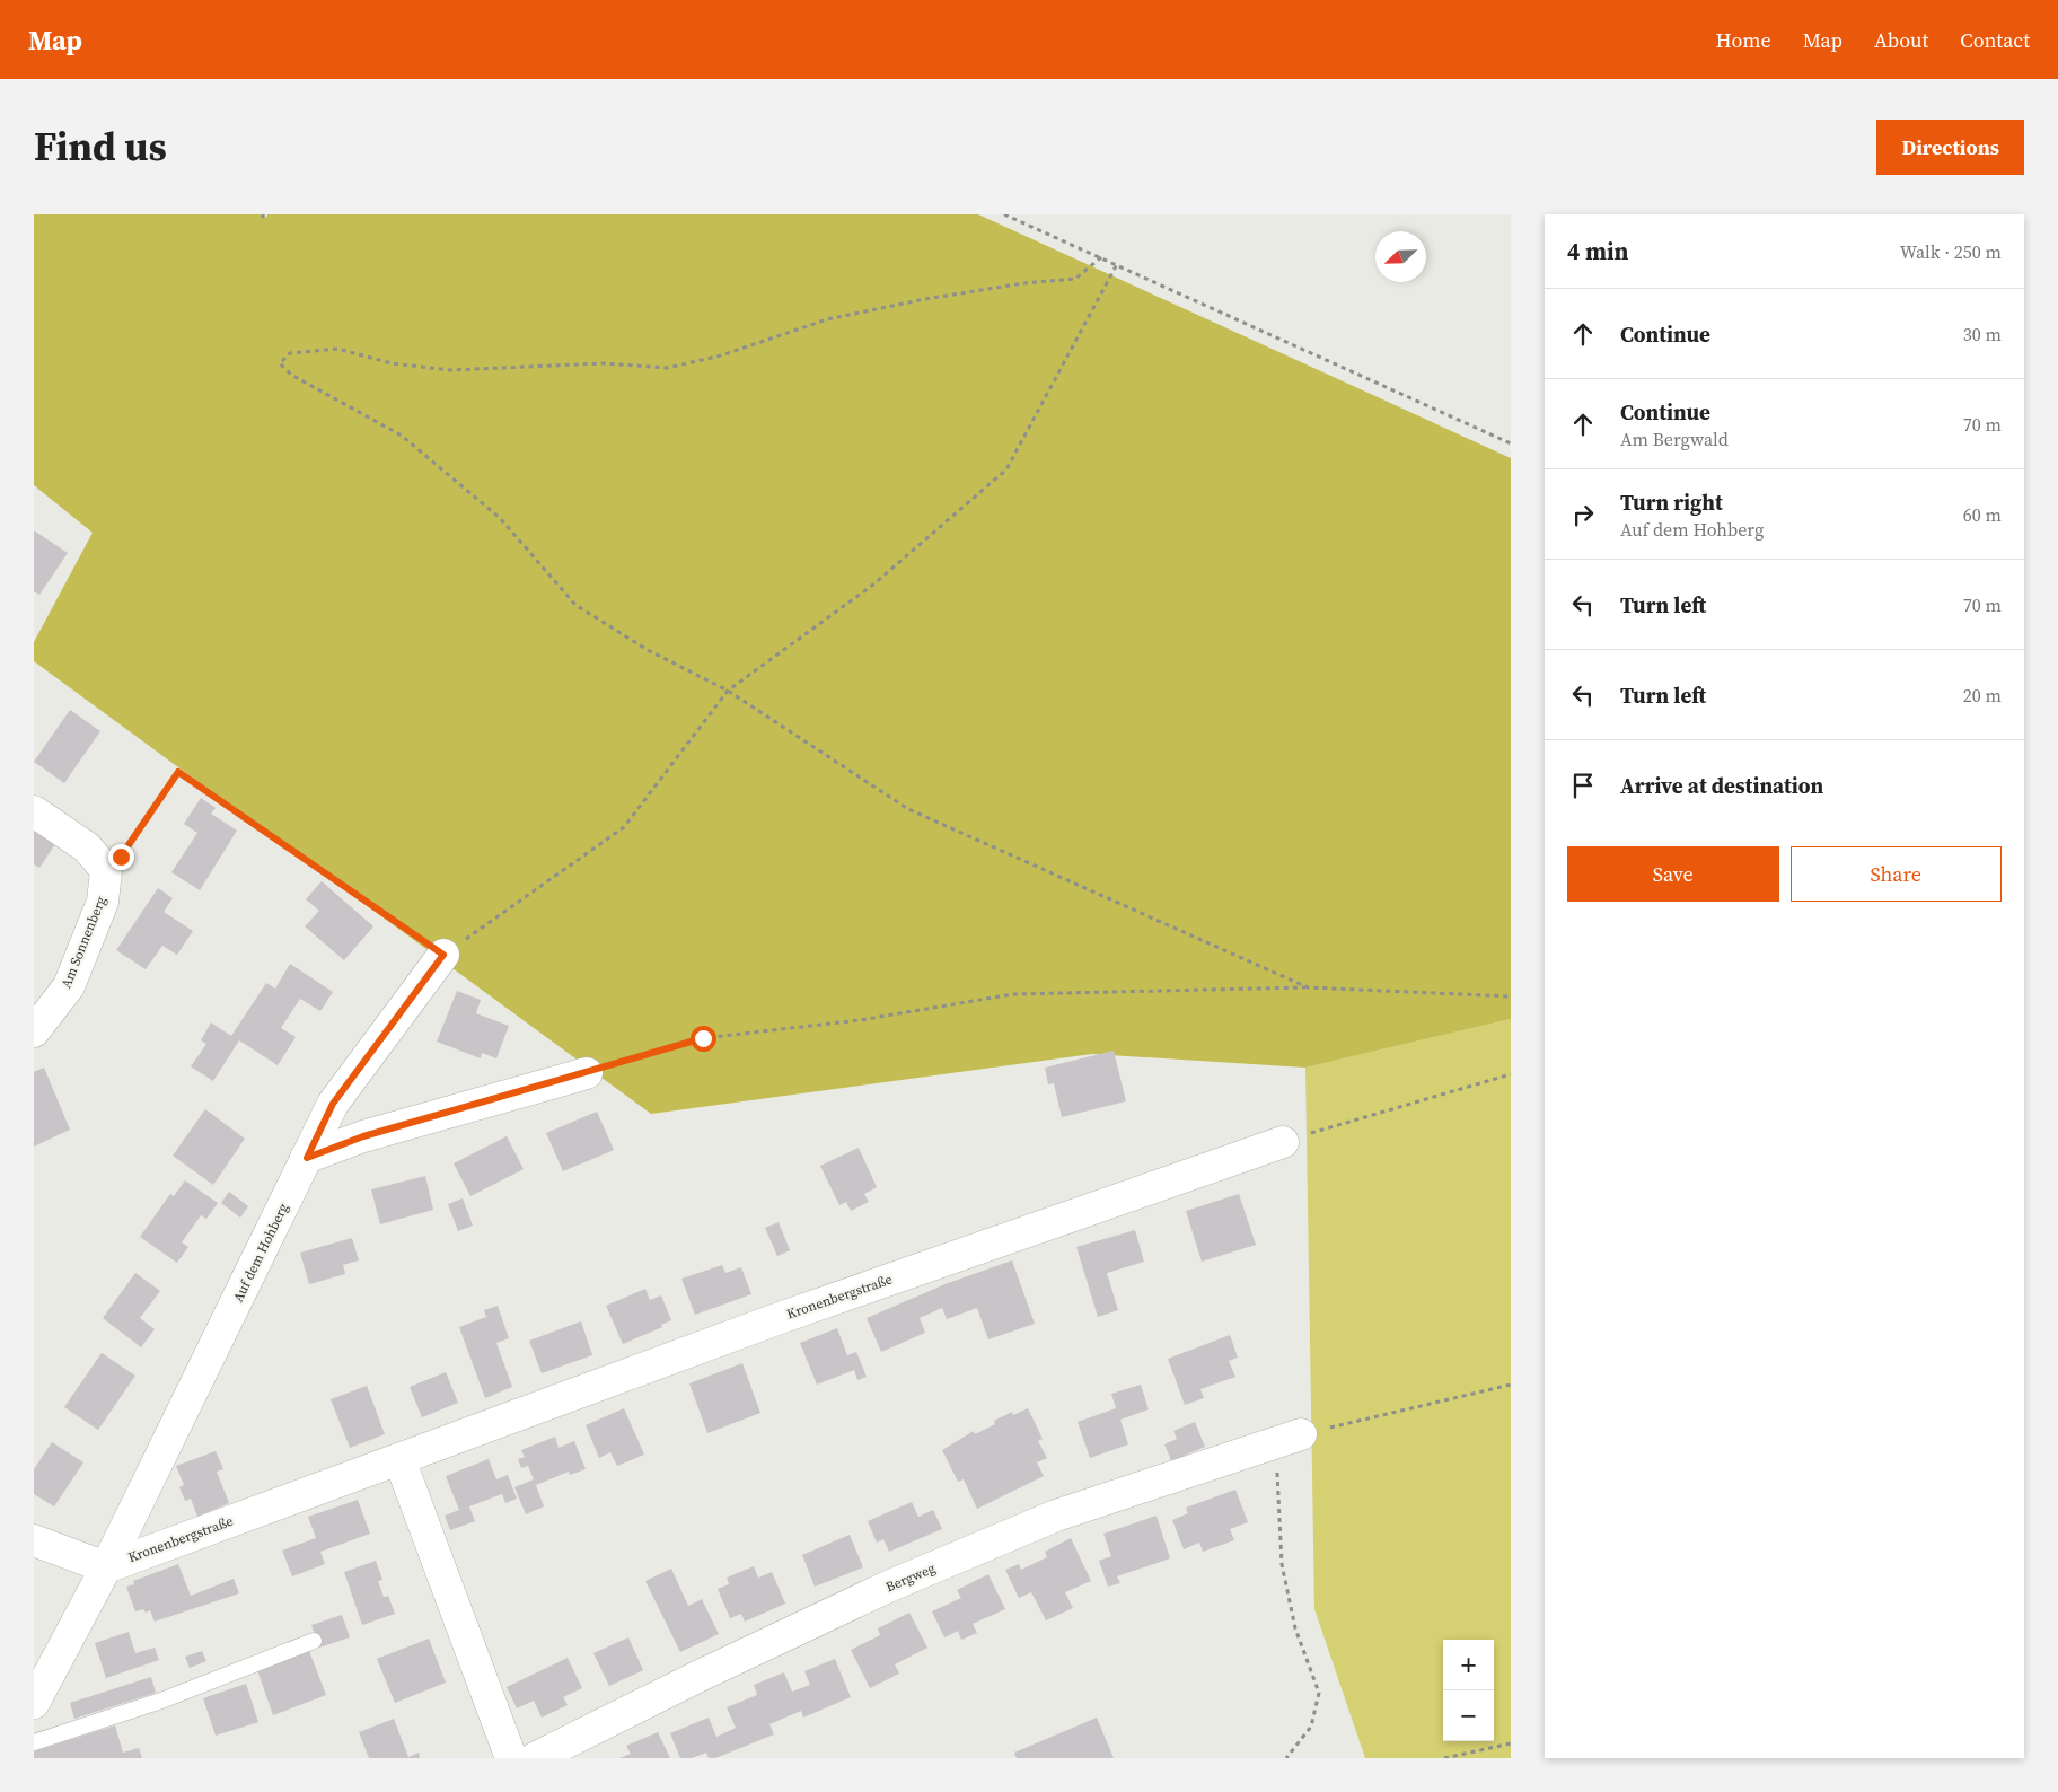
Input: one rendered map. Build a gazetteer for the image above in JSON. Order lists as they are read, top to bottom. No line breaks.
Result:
{"streets":{"street":["Am Sonnenberg","Auf dem Hohberg","Kronenbergstraße","Bergweg"]},"crossings":[["Auf dem Hohberg","Kronenbergstraße"]],"north":"bottom left","page":{"header":"Map","nav":["Home","Map","About","Contact"],"title":"Find us","buttons":["Directions",["Save","Share"]],"heading":["4 min","Walk · 250 m"],"list":[["Continue","30 m"],["Continue","Am Bergwald","70 m"],["Turn right","Auf dem Hohberg","60 m"],["Turn left","70 m"],["Turn left","20 m"],"Arrive at destination"],"map_buttons":["+","−"]}}
